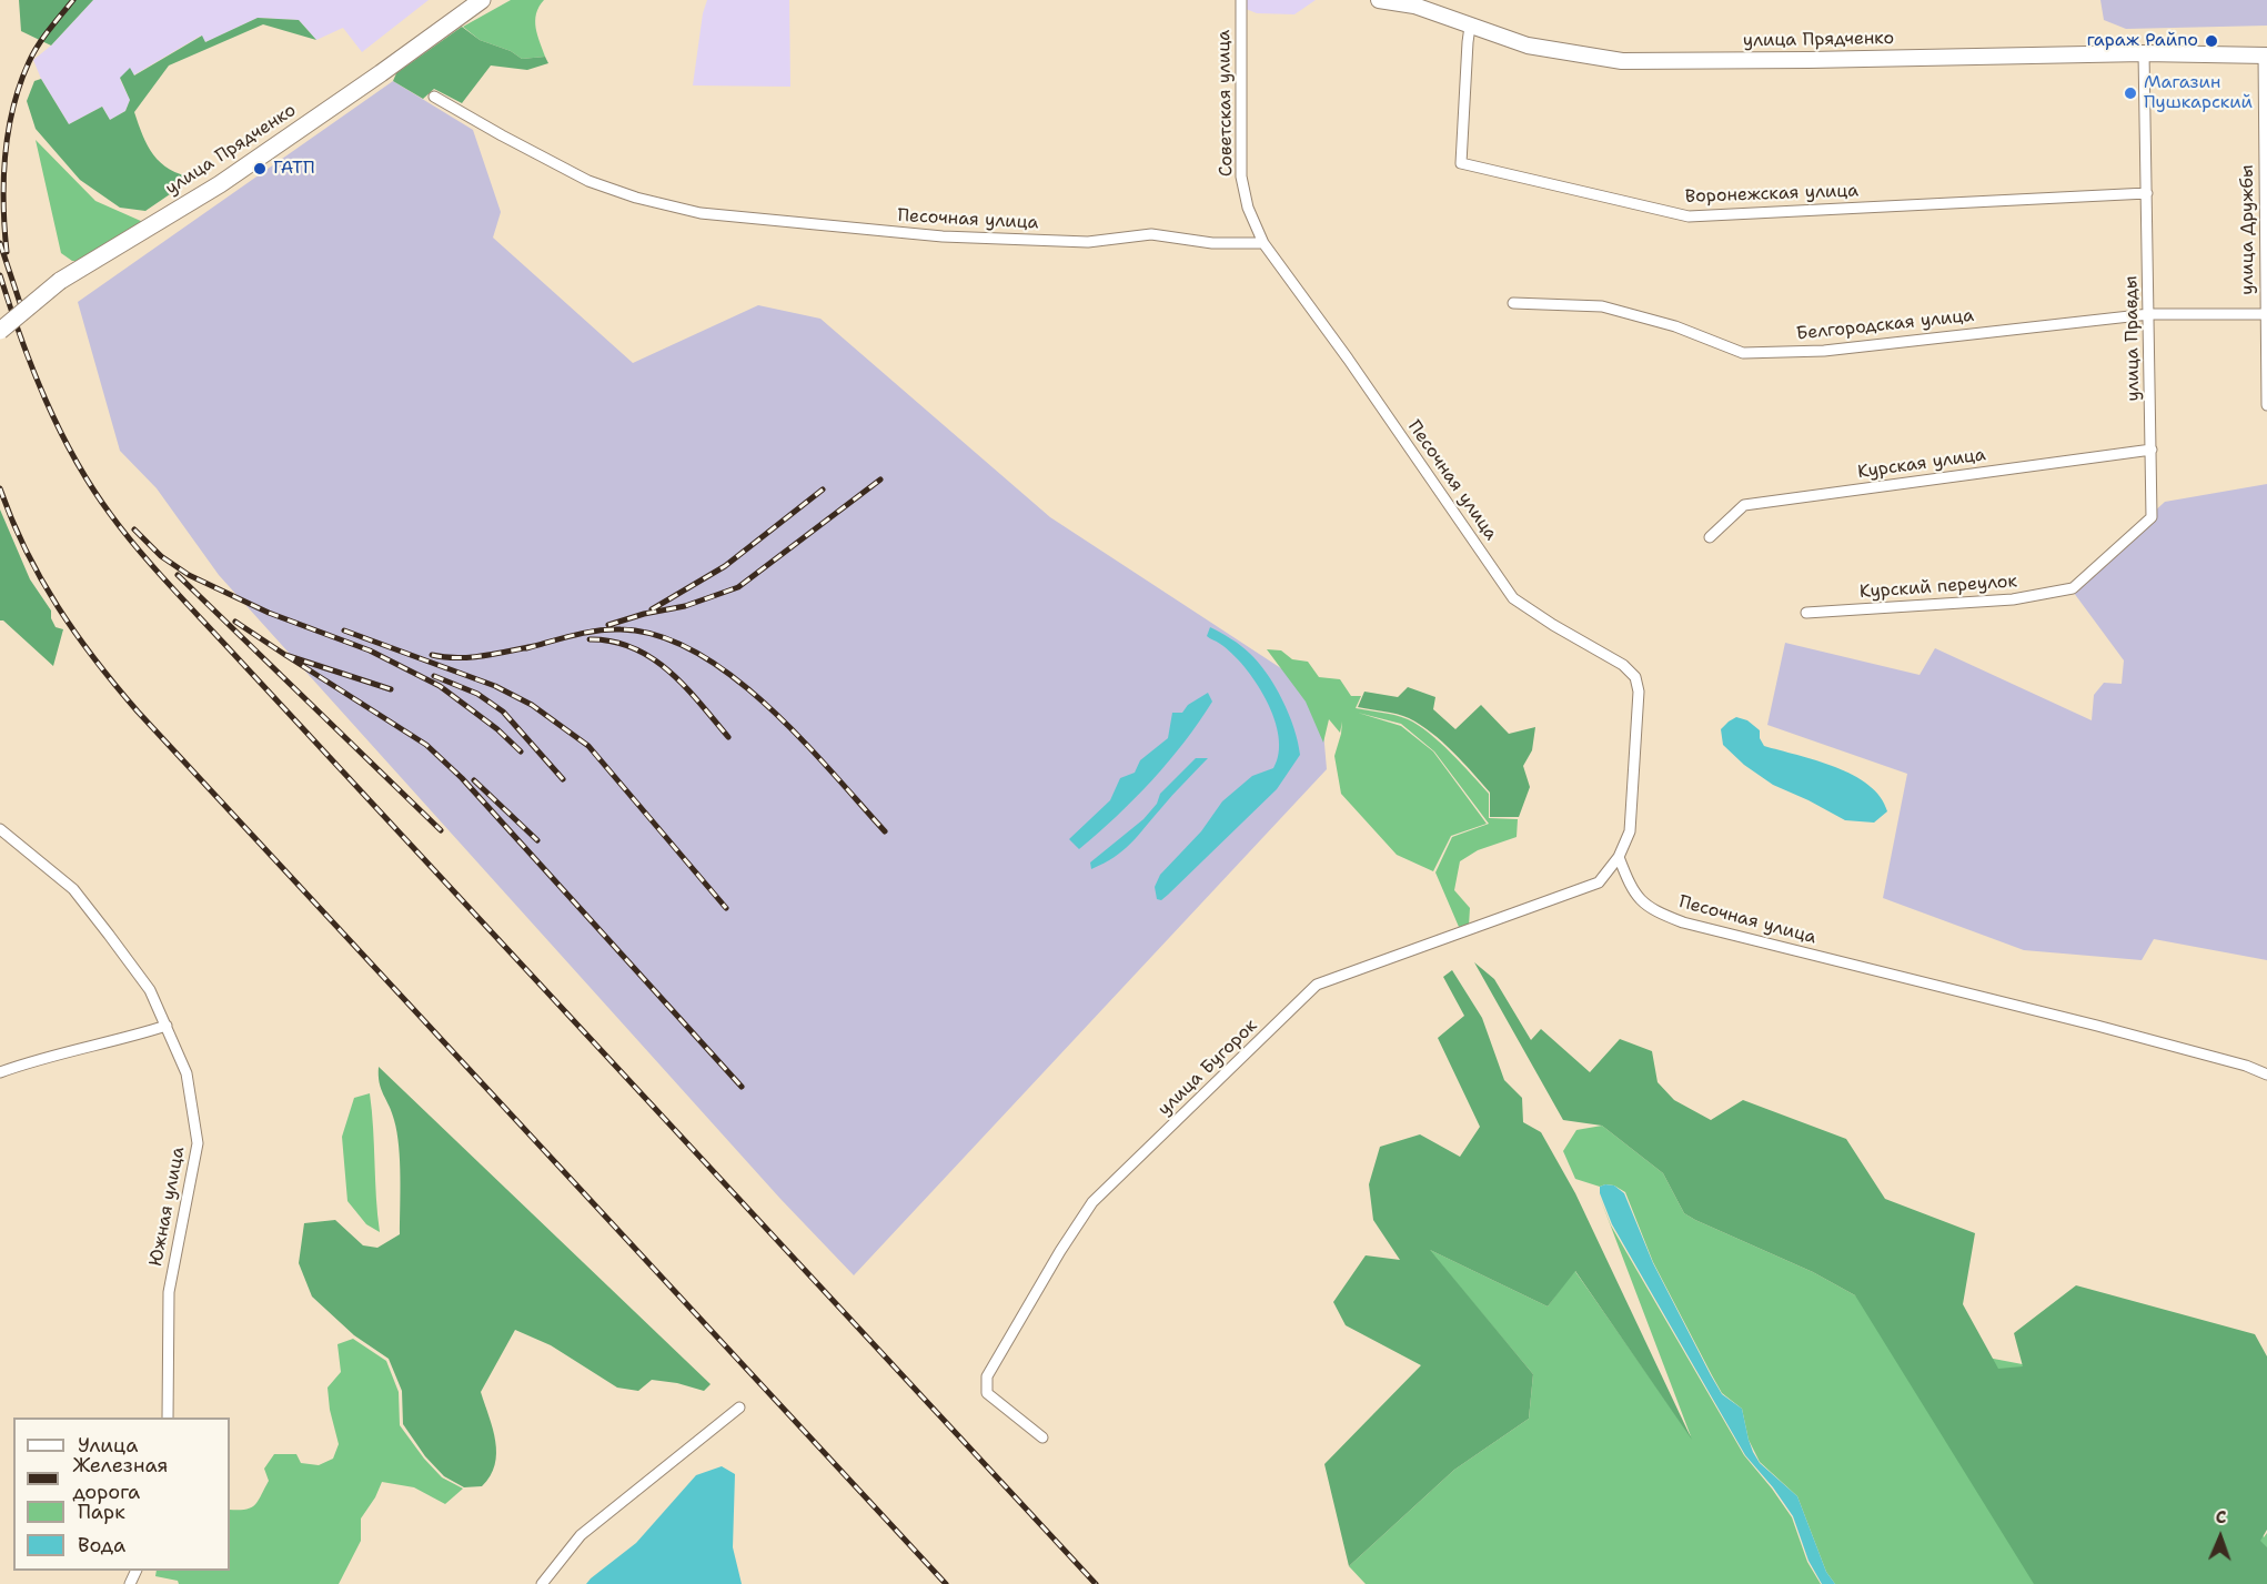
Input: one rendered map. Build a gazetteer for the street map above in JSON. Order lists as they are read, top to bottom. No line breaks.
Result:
{"streets":{"main road":["улица Прядченко"],"street":["Советская улица","Воронежская улица","Песочная улица","улица Дружбы","Белгородская улица","улица Правды","Курская улица","Курский переулок","улица Бугорок","Южная улица"]},"crossings":[["улица Прядченко","Воронежская улица"],["улица Прядченко","улица Дружбы"],["улица Прядченко","улица Правды"],["Советская улица","Песочная улица"],["Воронежская улица","улица Правды"],["Песочная улица","улица Бугорок"],["улица Дружбы","Белгородская улица"],["Белгородская улица","улица Правды"],["улица Правды","Курская улица"],["улица Правды","Курский переулок"]],"places":["гараж Райпо","Магазин Пушкарский","ГАТП"],"legend":["Улица","Железная дорога","Парк","Вода"],"north":"top"}
